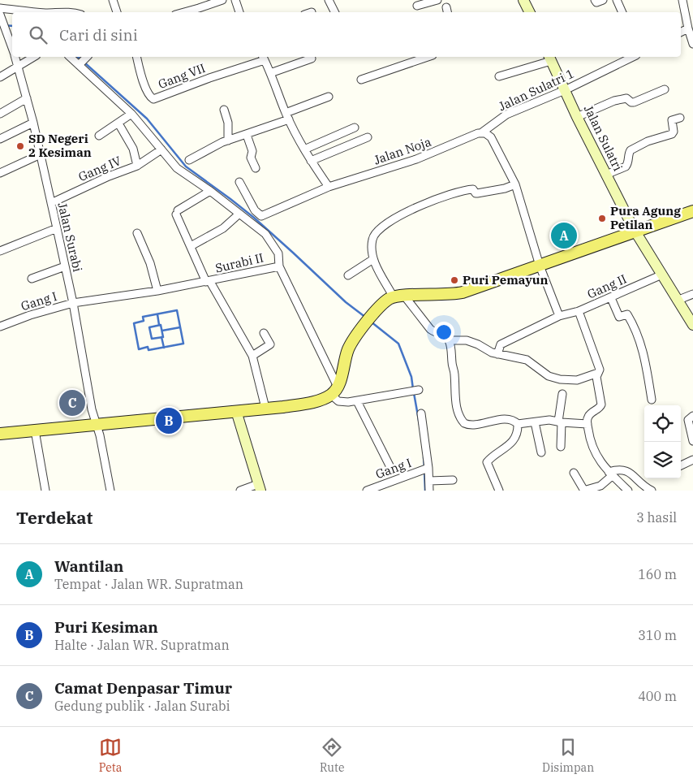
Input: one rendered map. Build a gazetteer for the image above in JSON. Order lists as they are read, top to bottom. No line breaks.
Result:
{"streets":{"main road":["Jalan Sulatri"],"street":["Gang VII","Jalan Sulatri 1","Jalan Noja","Gang IV","Jalan Surabi","Surabi II","Gang II","Gang I"]},"crossings":[["Jalan Sulatri 1","Jalan Sulatri"],["Jalan Sulatri 1","Jalan Noja"],["Jalan Sulatri","Gang II"],["Gang IV","Jalan Surabi"],["Jalan Surabi","Surabi II"],["Jalan Surabi","Gang I"],["Surabi II","Gang I"]],"places":["SD Negeri 2 Kesiman","Pura Agung Petilan","Puri Pemayun"],"page":{"search":"Cari di sini","pins":["A","C","B"],"heading":["Terdekat","3 hasil"],"list":[{"mark":"A","name":"Wantilan","note":"Tempat · Jalan WR. Supratman","value":"160 m"},{"mark":"B","name":"Puri Kesiman","note":"Halte · Jalan WR. Supratman","value":"310 m"},{"mark":"C","name":"Camat Denpasar Timur","note":"Gedung publik · Jalan Surabi","value":"400 m"}],"nav":["Peta","Rute","Disimpan"]}}
